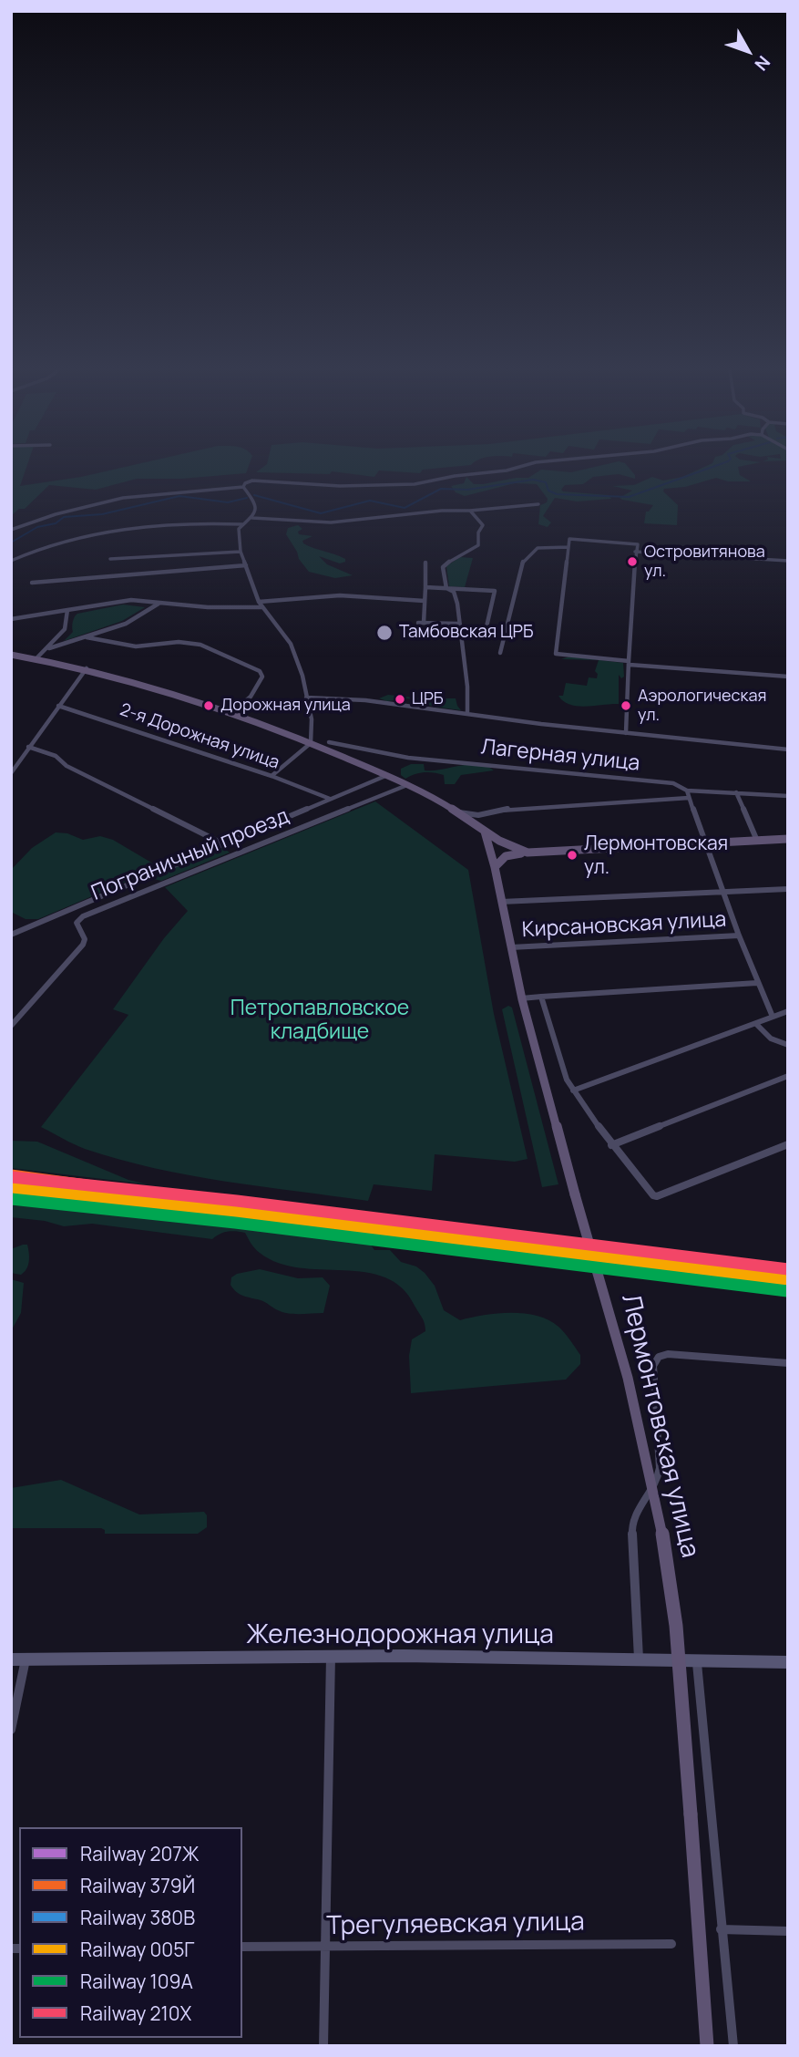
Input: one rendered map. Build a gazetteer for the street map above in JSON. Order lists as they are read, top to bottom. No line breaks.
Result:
{"streets":{"main road":["Лермонтовская улица"],"street":["2-я Дорожная улица","Лагерная улица","Пограничный проезд","Кирсановская улица","Железнодорожная улица","Трегуляевская улица"]},"crossings":[["Кирсановская улица","Лермонтовская улица"]],"parks":["Петропавловское кладбище"],"places":["Островитянова ул.","Тамбовская ЦРБ","ЦРБ","Дорожная улица","Аэрологическая ул.","Лермонтовская ул."],"lines":["rail line 379Й","rail line 210Х","rail line 380В","rail line 005Г","rail line 207Ж","rail line 109А"],"legend":["Railway 207Ж","Railway 379Й","Railway 380В","Railway 005Г","Railway 109А","Railway 210Х"],"north":"bottom right"}
